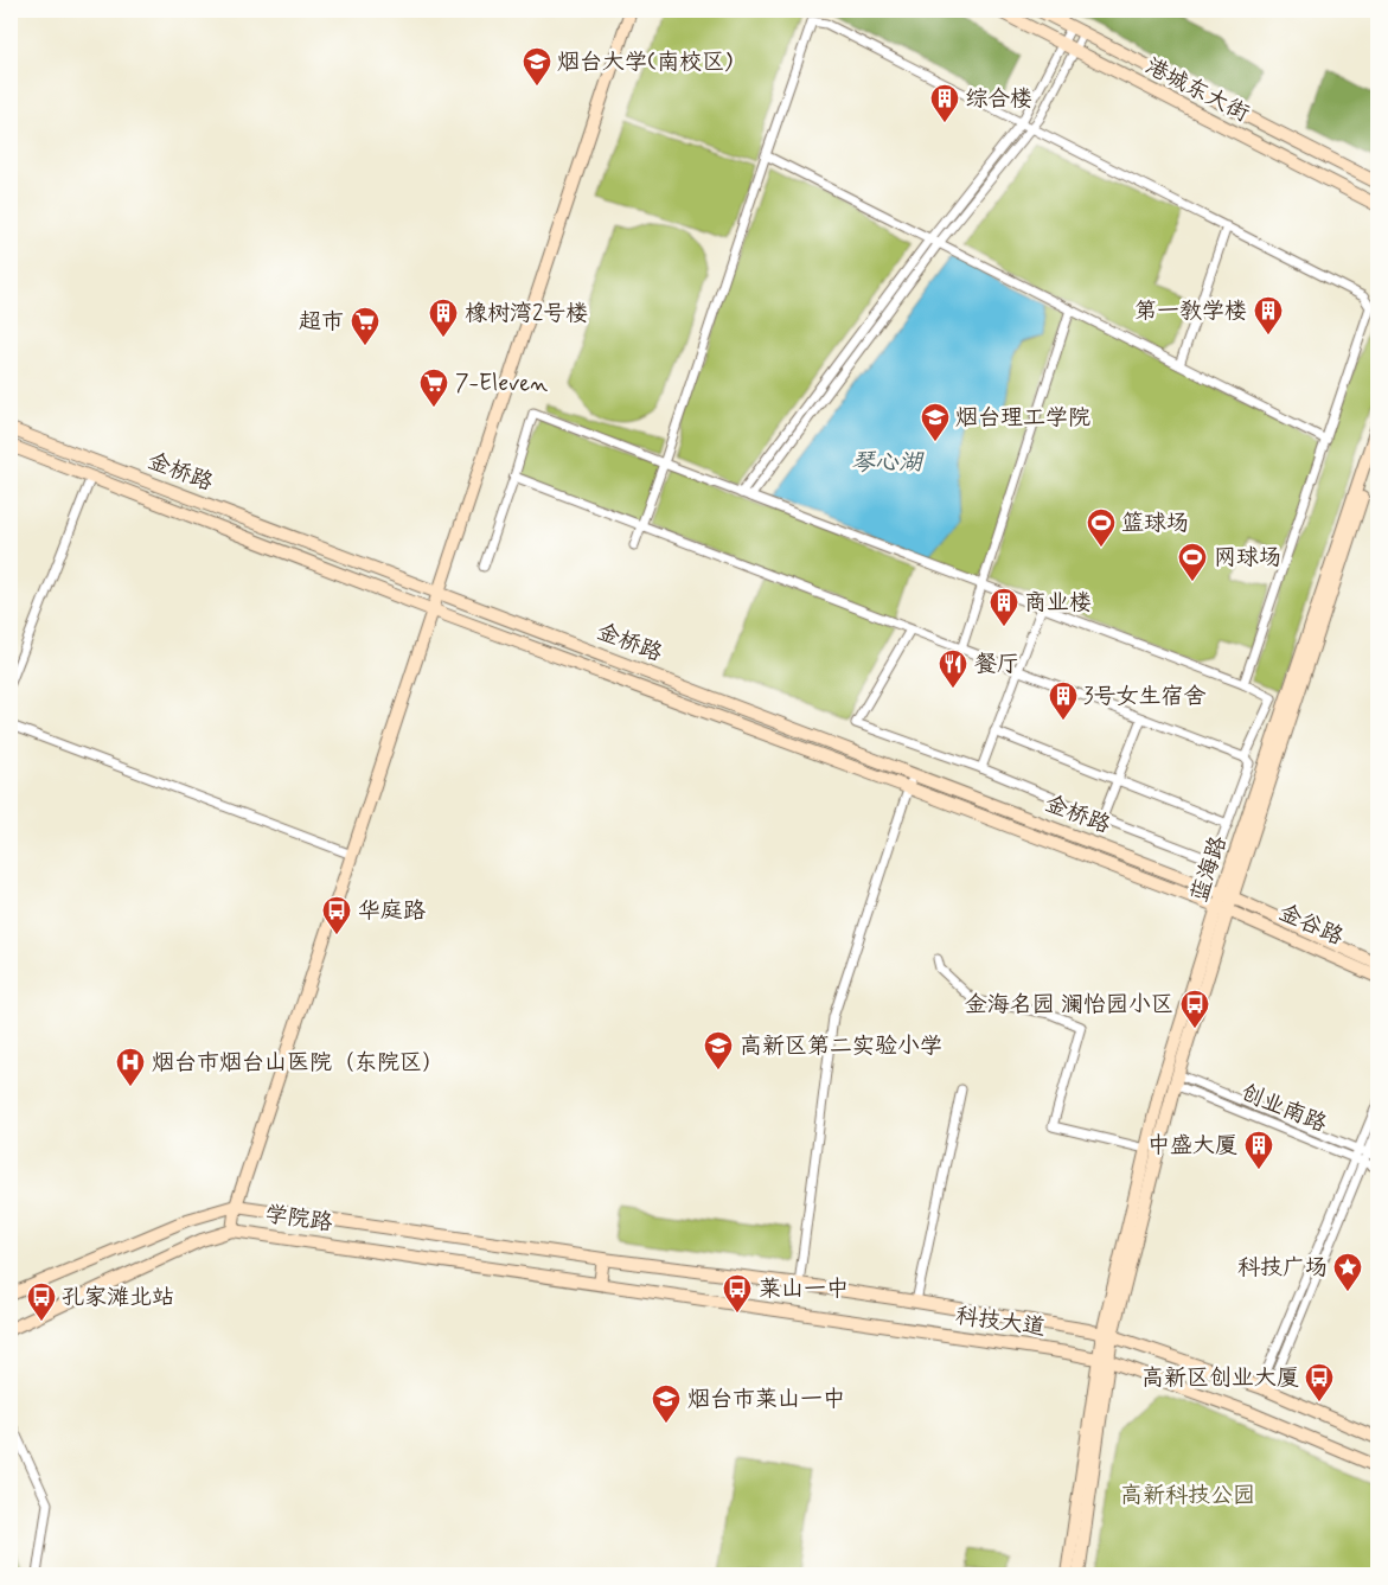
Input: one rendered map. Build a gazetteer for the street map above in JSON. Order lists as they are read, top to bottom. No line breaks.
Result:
{"streets":{"street":["港城东大街","金桥路","蓝海路","金谷路","创业南路","学院路","科技大道"]},"crossings":[["金桥路","蓝海路"],["金桥路","金谷路"],["蓝海路","金谷路"],["蓝海路","创业南路"],["蓝海路","科技大道"],["学院路","科技大道"]],"water":["琴心湖"],"parks":["高新科技公园"],"places":{"school or university":["烟台大学(南校区)","烟台理工学院","高新区第二实验小学","烟台市莱山一中"],"building":["综合楼","第一教学楼","橡树湾2号楼","商业楼","3号女生宿舍","中盛大厦"],"supermarket":["超市","7-Eleven"],"sports":["篮球场","网球场"],"restaurant":["餐厅"],"bus stop":["华庭路","金海名园 澜怡园小区","莱山一中","孔家滩北站","高新区创业大厦"],"hospital":["烟台市烟台山医院（东院区）"],"place":["科技广场"]}}
